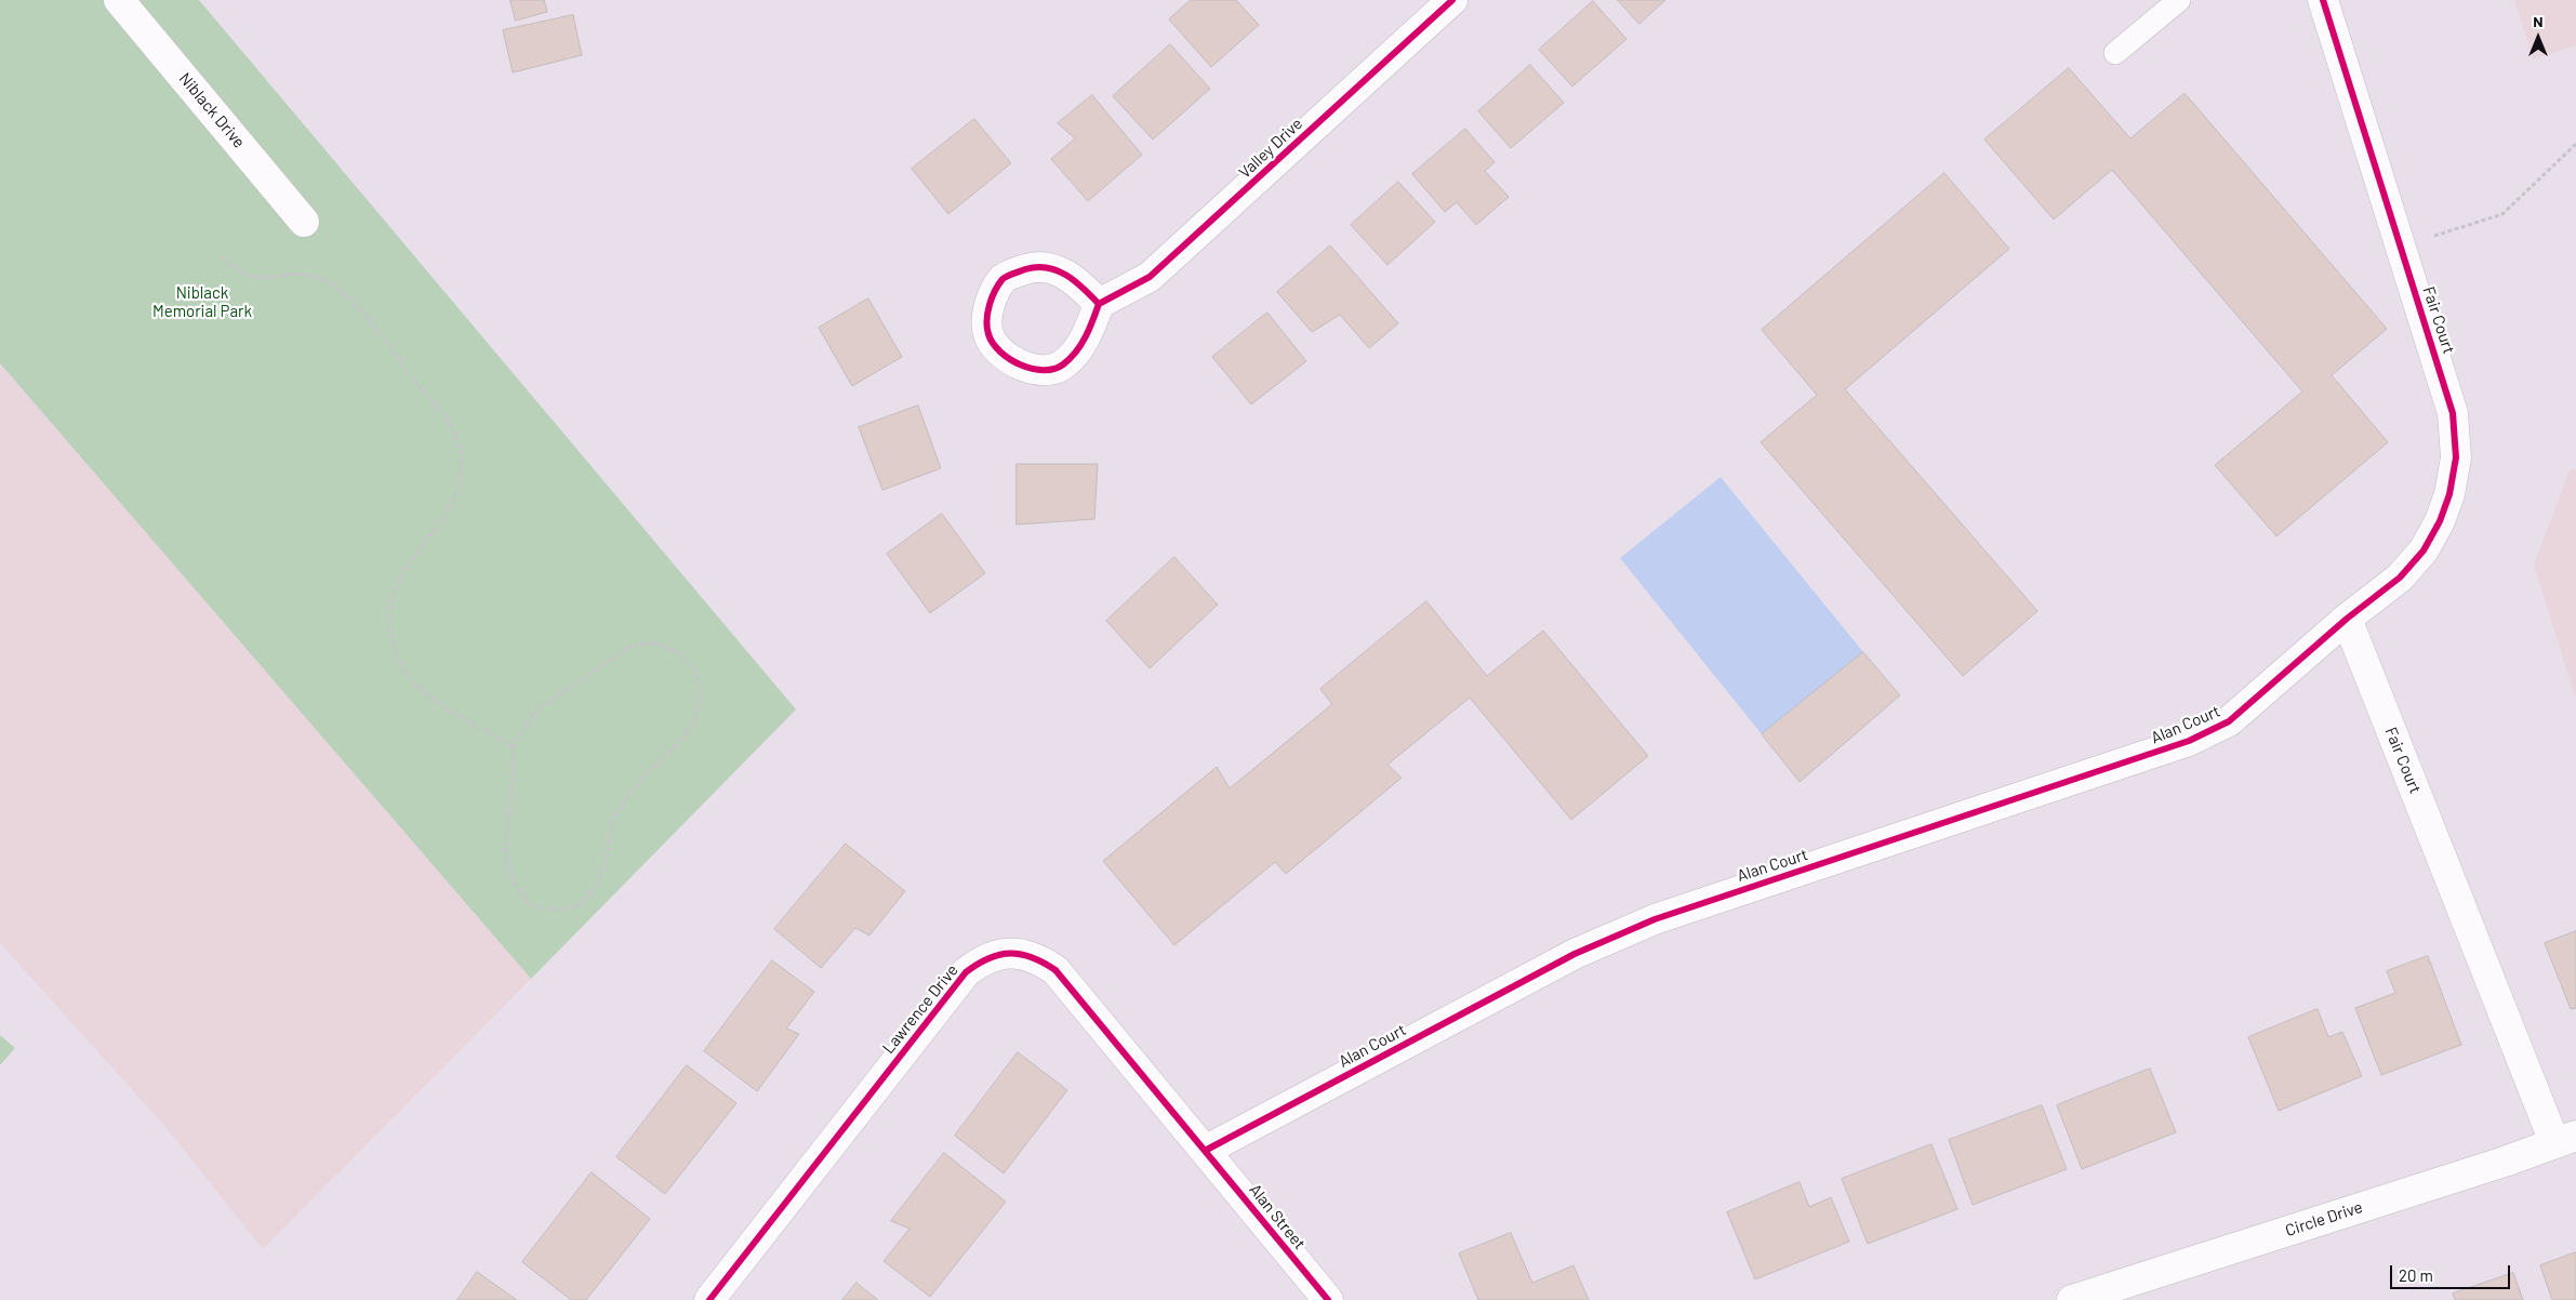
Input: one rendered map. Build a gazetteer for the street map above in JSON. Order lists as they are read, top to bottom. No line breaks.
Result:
{"streets":{"street":["Niblack Drive","Valley Drive","Fair Court","Alan Court","Lawrence Drive","Alan Street","Circle Drive"]},"crossings":[["Fair Court","Alan Court"],["Fair Court","Circle Drive"],["Alan Court","Lawrence Drive"],["Alan Court","Alan Street"],["Lawrence Drive","Alan Street"]],"parks":["Niblack Memorial Park"],"scale_bar":"20 m","north":"top"}
